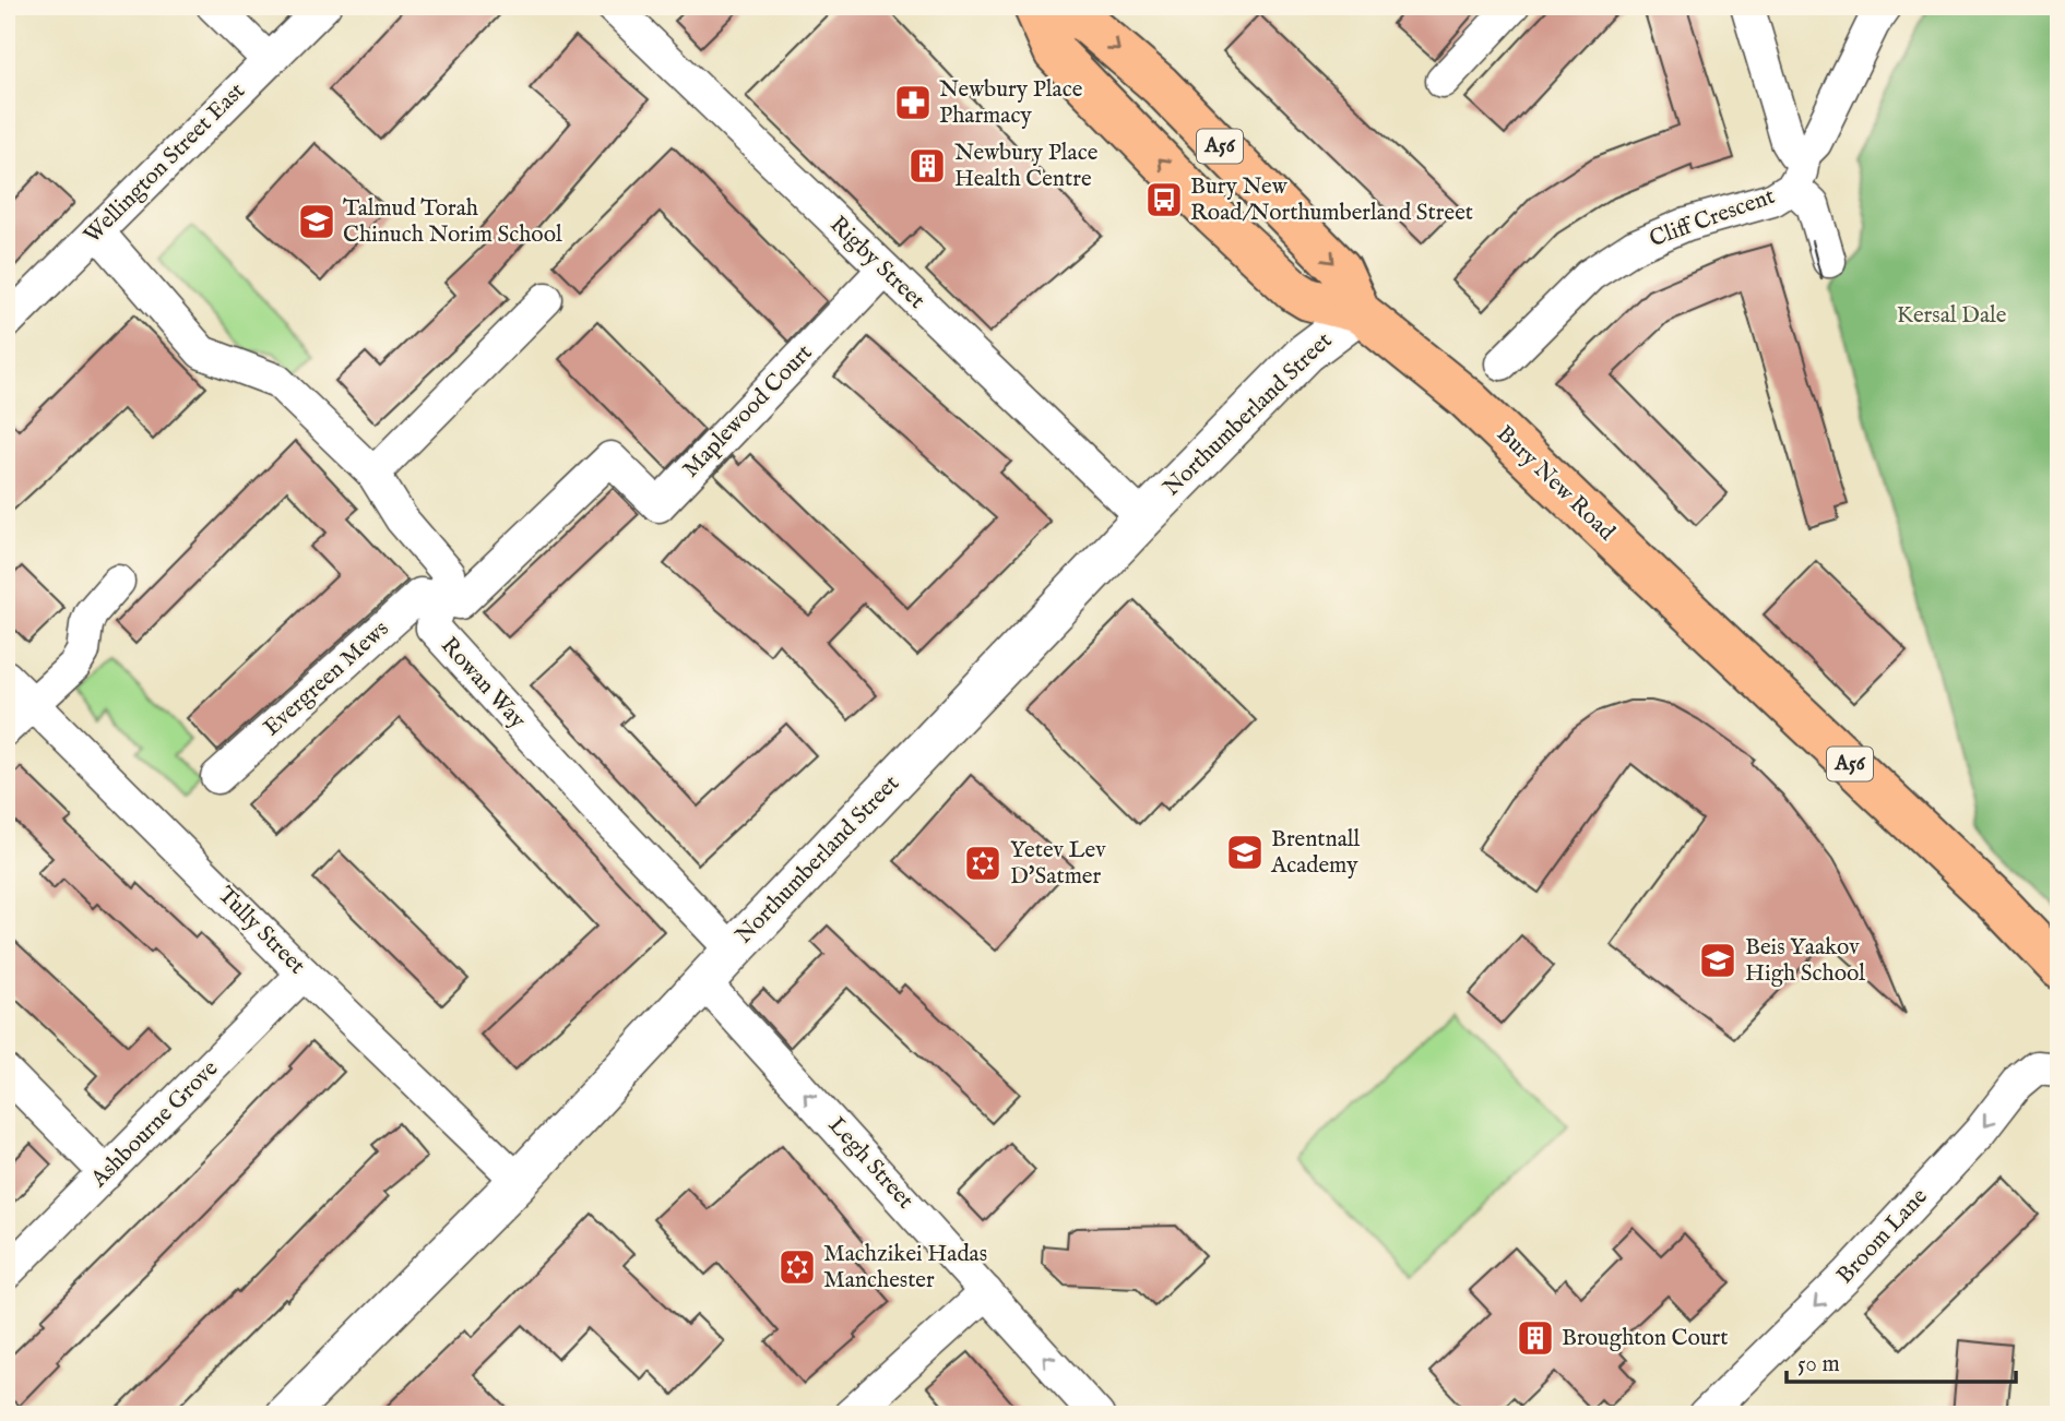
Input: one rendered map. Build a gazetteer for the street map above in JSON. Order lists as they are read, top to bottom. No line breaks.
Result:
{"streets":{"highway":["A56","Bury New Road"],"street":["Wellington Street East","Cliff Crescent","Rigby Street","Maplewood Court","Northumberland Street","Evergreen Mews","Rowan Way","Tully Street","Ashbourne Grove","Legh Street","Broom Lane"]},"crossings":[["A56","Northumberland Street"],["A56","Bury New Road"],["Rigby Street","Maplewood Court"],["Rigby Street","Northumberland Street"],["Maplewood Court","Evergreen Mews"],["Maplewood Court","Rowan Way"],["Northumberland Street","Bury New Road"],["Northumberland Street","Rowan Way"],["Northumberland Street","Tully Street"],["Northumberland Street","Legh Street"],["Evergreen Mews","Rowan Way"],["Tully Street","Ashbourne Grove"]],"one_way":["Legh Street","Broom Lane"],"parks":["Kersal Dale"],"places":{"pharmacy":["Newbury Place Pharmacy"],"building":["Newbury Place Health Centre","Broughton Court"],"bus stop":["Bury New Road/Northumberland Street"],"school or university":["Talmud Torah Chinuch Norim School","Brentnall Academy","Beis Yaakov High School"],"synagogue":["Yetev Lev D'Satmer","Machzikei Hadas Manchester"]},"scale_bar":"50 m"}
